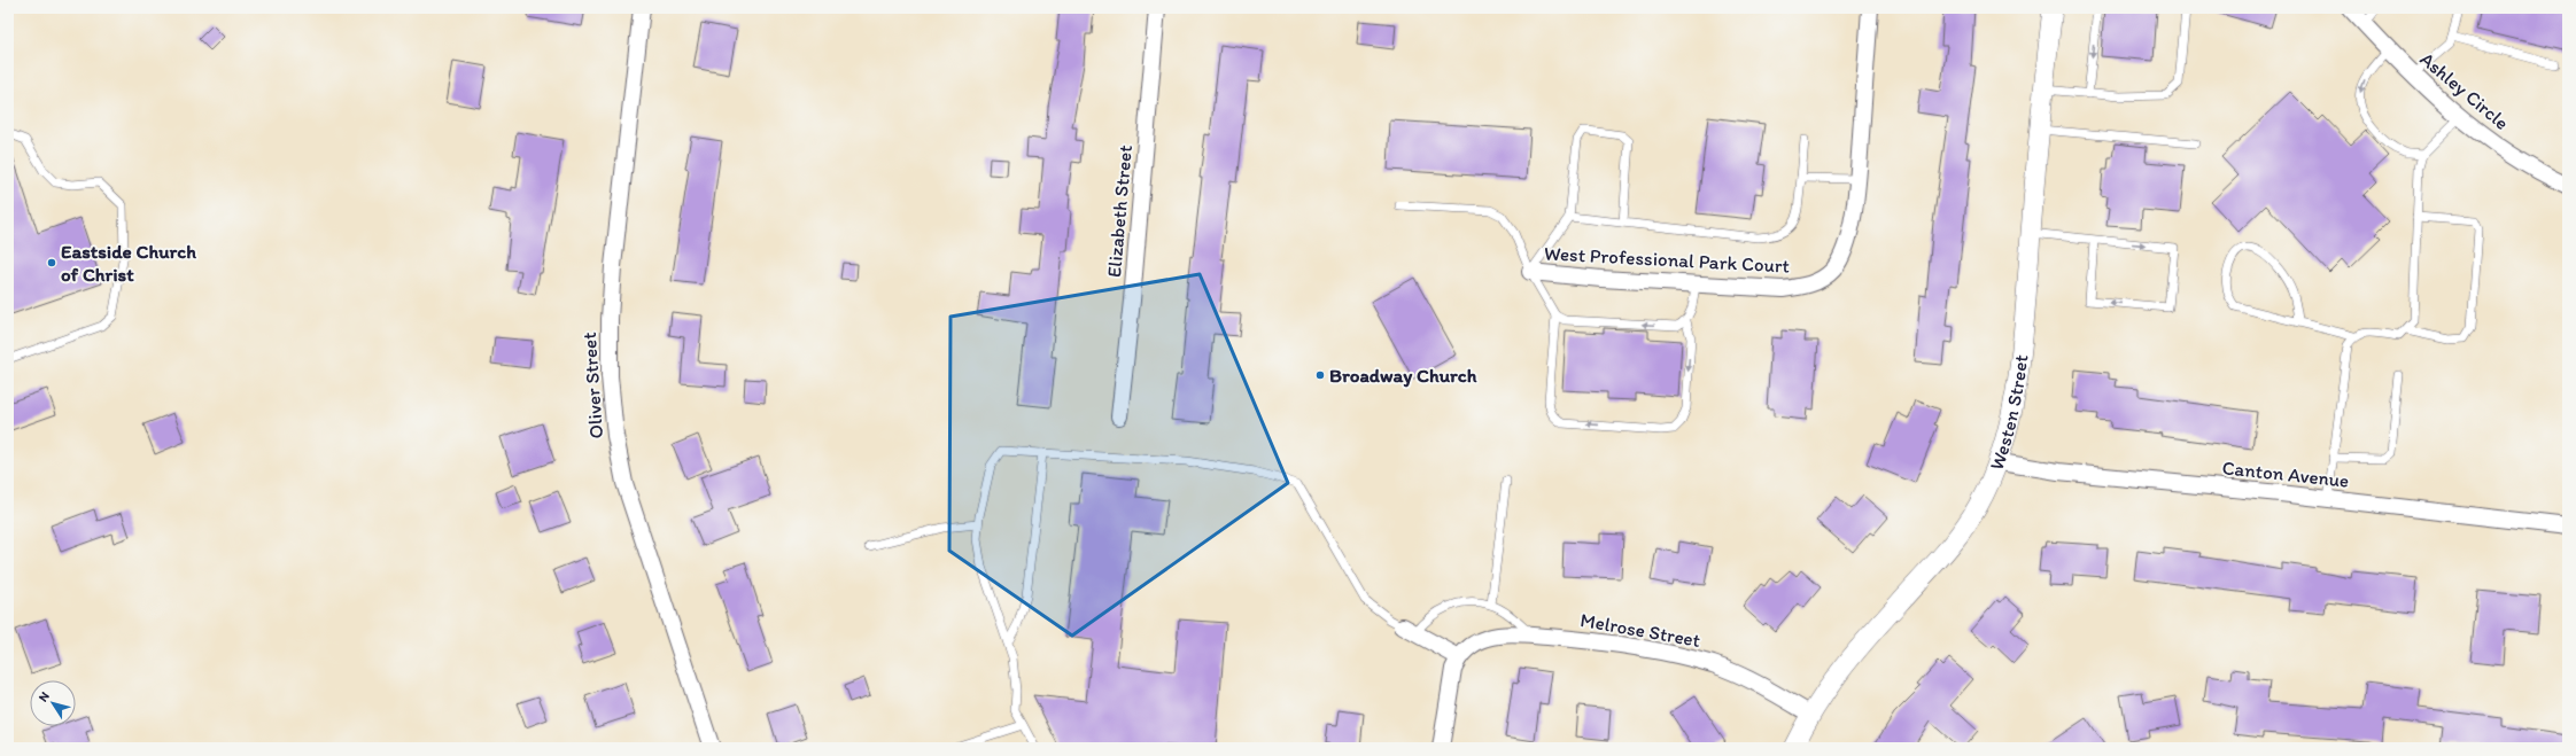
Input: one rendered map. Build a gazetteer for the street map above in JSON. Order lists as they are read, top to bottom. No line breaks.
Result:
{"streets":{"street":["Ashley Circle","Elizabeth Street","West Professional Park Court","Oliver Street","Westen Street","Canton Avenue","Melrose Street"]},"crossings":[["Westen Street","Canton Avenue"],["Westen Street","Melrose Street"]],"places":["Eastside Church of Christ","Broadway Church"],"north":"top left"}
